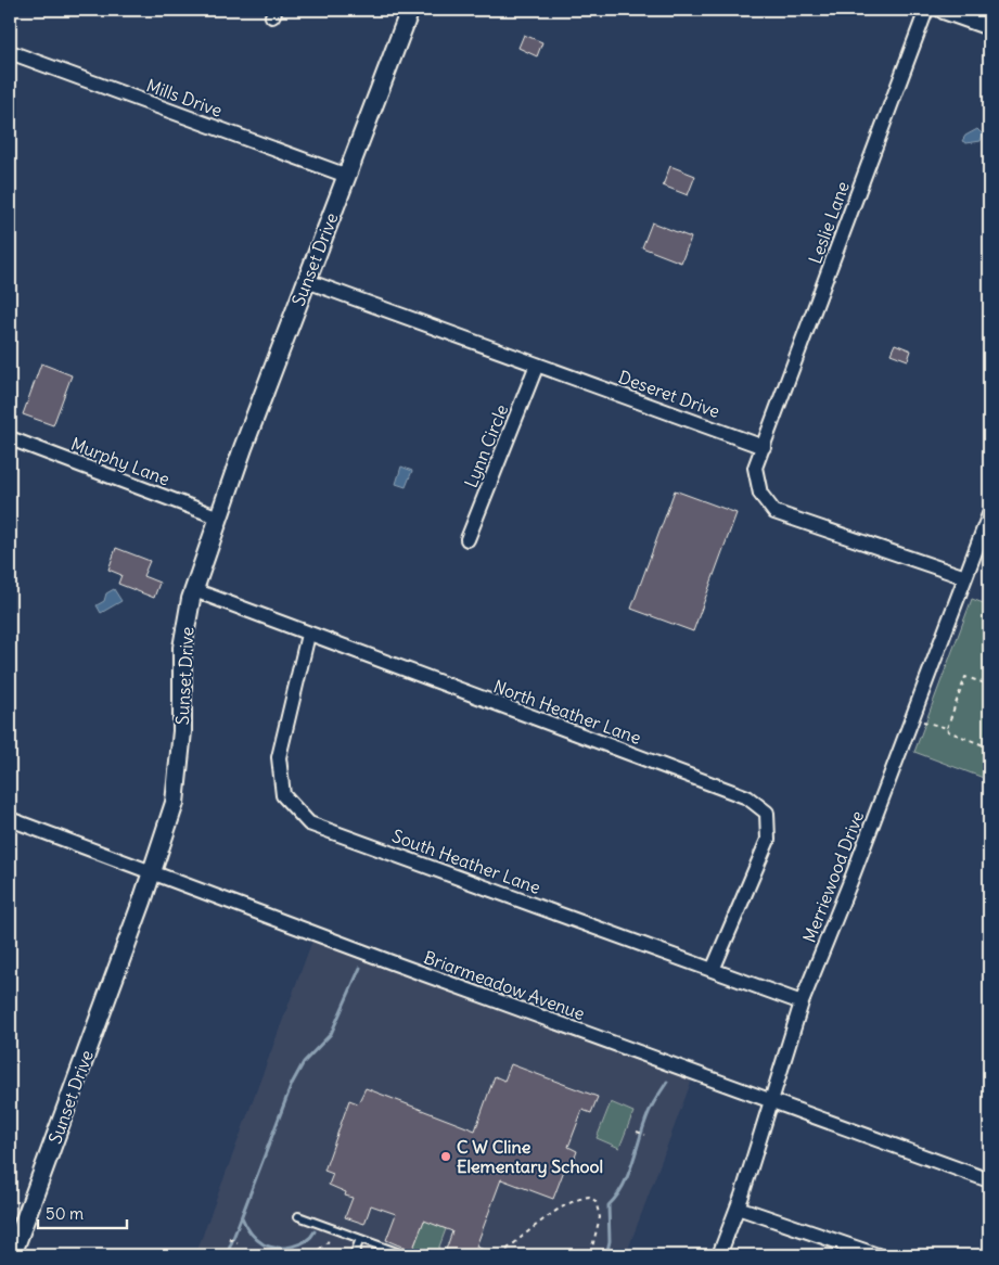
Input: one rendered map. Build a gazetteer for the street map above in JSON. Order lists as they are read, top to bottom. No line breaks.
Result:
{"streets":{"street":["Mills Drive","Leslie Lane","Sunset Drive","Deseret Drive","Lynn Circle","Murphy Lane","North Heather Lane","South Heather Lane","Merriewood Drive","Briarmeadow Avenue"]},"crossings":[["Mills Drive","Sunset Drive"],["Leslie Lane","Deseret Drive"],["Sunset Drive","Deseret Drive"],["Sunset Drive","Murphy Lane"],["Sunset Drive","North Heather Lane"],["Sunset Drive","Briarmeadow Avenue"],["Deseret Drive","Lynn Circle"],["North Heather Lane","South Heather Lane"],["South Heather Lane","Merriewood Drive"],["Merriewood Drive","Briarmeadow Avenue"]],"places":["C W Cline Elementary School"],"scale_bar":"50 m"}
